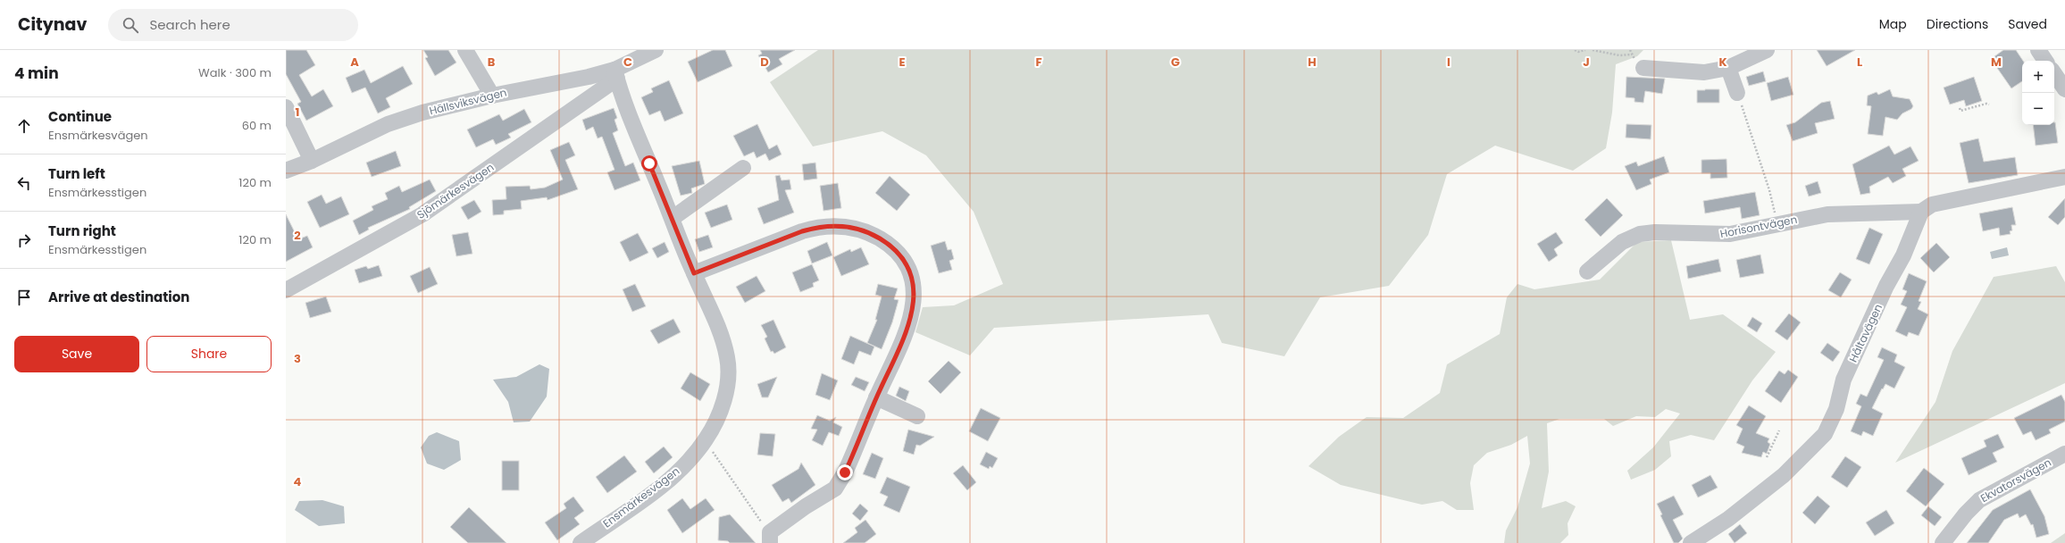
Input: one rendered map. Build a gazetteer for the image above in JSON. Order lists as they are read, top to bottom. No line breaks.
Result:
{"streets":{"street":["Hällsviksvägen","Sjömärkesvägen","Horisontvägen","Håltavägen","Ekvatorsvägen","Ensmärkesvägen"]},"crossings":[["Hällsviksvägen","Sjömärkesvägen"],["Hällsviksvägen","Ensmärkesvägen"],["Sjömärkesvägen","Ensmärkesvägen"],["Horisontvägen","Håltavägen"]],"page":{"header":"Citynav","search":"Search here","nav":["Map","Directions","Saved"],"heading":["4 min","Walk · 300 m"],"map_buttons":["+","−"],"list":[["Continue","Ensmärkesvägen","60 m"],["Turn left","Ensmärkesstigen","120 m"],["Turn right","Ensmärkesstigen","120 m"],"Arrive at destination"],"buttons":["Save","Share"]},"grid":{"columns":["A","B","C","D","E","F","G","H","I","J","K","L","M"],"rows":["1","2","3","4"]}}
